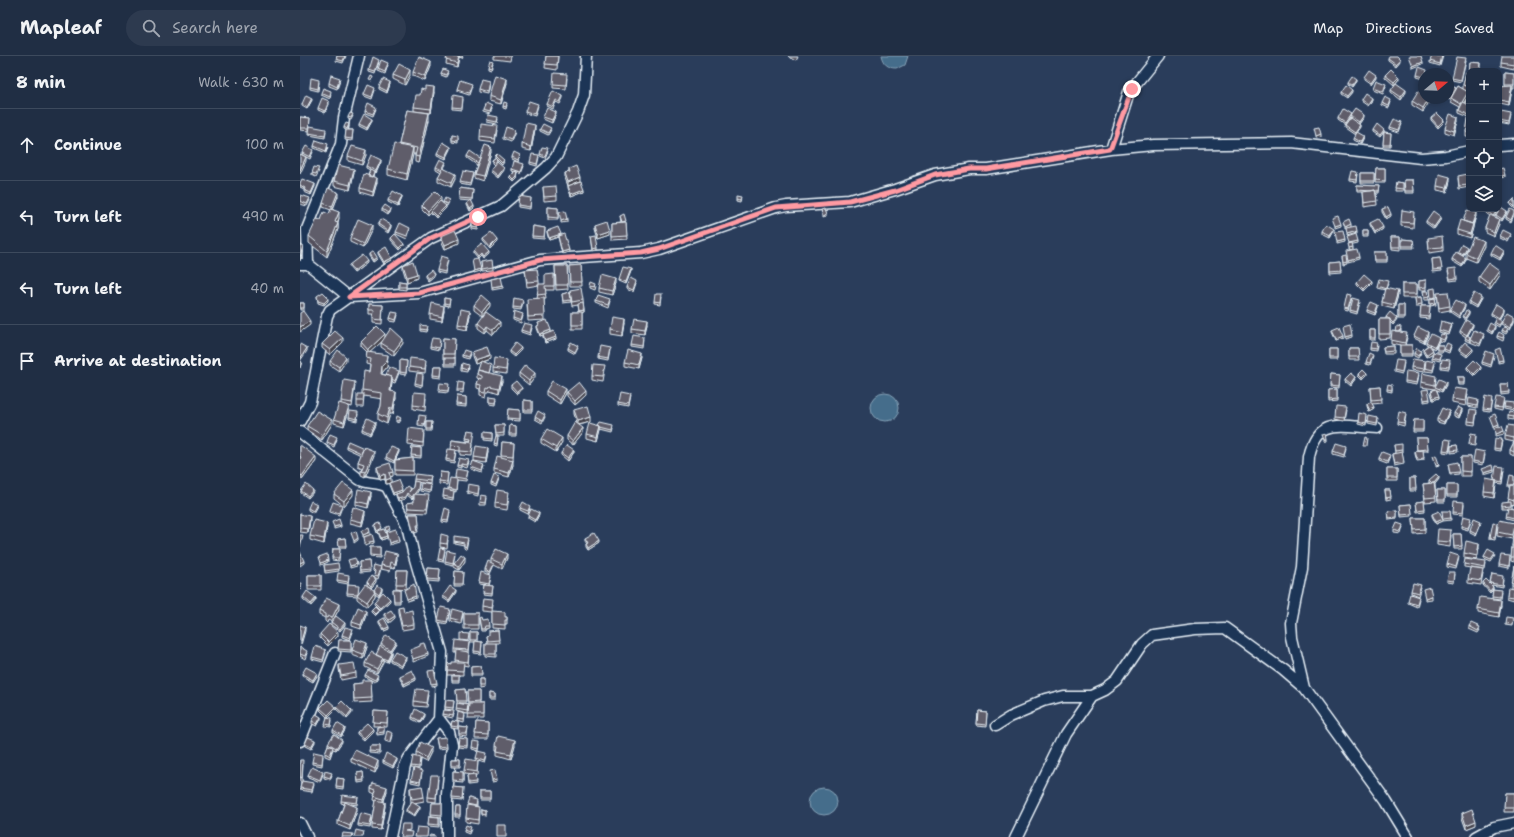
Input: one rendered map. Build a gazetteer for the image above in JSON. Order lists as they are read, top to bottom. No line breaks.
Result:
{"north":"right","page":{"header":"Mapleaf","search":"Search here","nav":["Map","Directions","Saved"],"heading":["8 min","Walk · 630 m"],"map_buttons":["+","−"],"list":[["Continue","100 m"],["Turn left","490 m"],["Turn left","40 m"],"Arrive at destination"]}}
